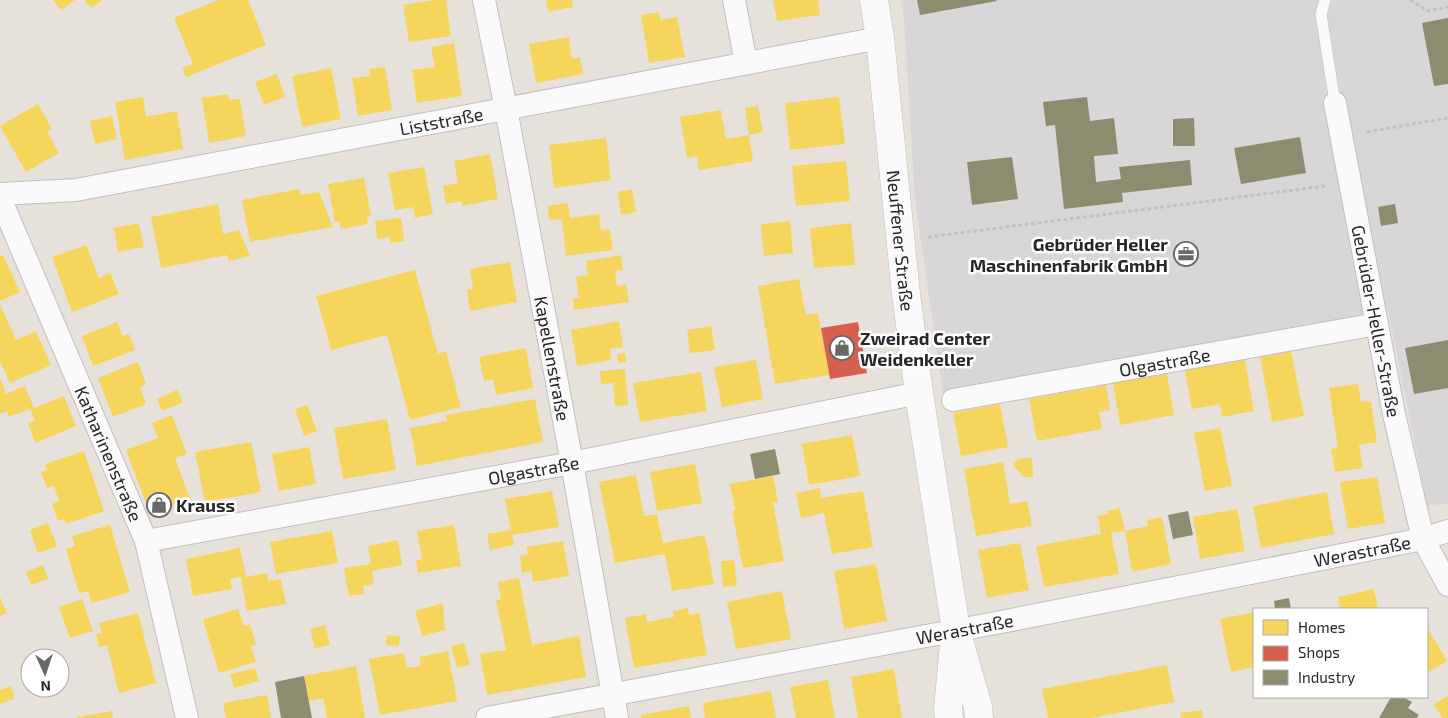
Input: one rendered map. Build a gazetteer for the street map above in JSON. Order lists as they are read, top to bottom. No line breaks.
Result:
{"streets":{"main road":["Neuffener Straße"],"street":["Liststraße","Gebrüder-Heller-Straße","Kapellenstraße","Olgastraße","Katharinenstraße","Werastraße"]},"crossings":[["Liststraße","Neuffener Straße"],["Liststraße","Kapellenstraße"],["Liststraße","Katharinenstraße"],["Neuffener Straße","Olgastraße"],["Neuffener Straße","Werastraße"],["Gebrüder-Heller-Straße","Olgastraße"],["Gebrüder-Heller-Straße","Werastraße"],["Kapellenstraße","Olgastraße"],["Kapellenstraße","Werastraße"],["Olgastraße","Katharinenstraße"]],"places":{"office":["Gebrüder Heller Maschinenfabrik GmbH"],"shop":["Zweirad Center Weidenkeller","Krauss"]},"legend":["Homes","Shops","Industry"],"north":"bottom"}
